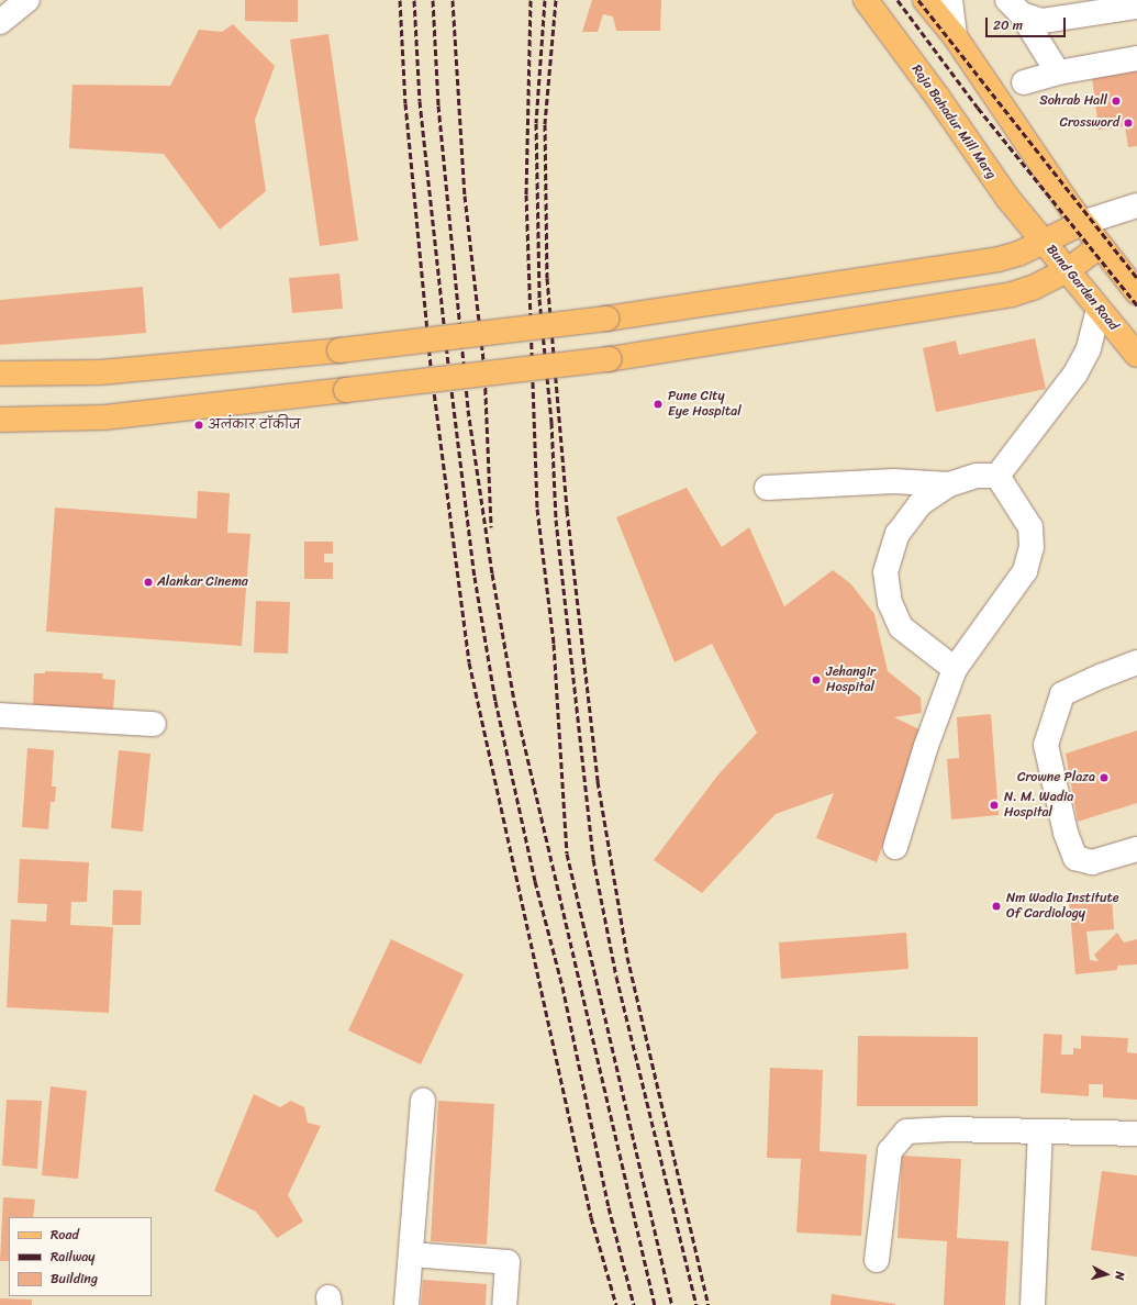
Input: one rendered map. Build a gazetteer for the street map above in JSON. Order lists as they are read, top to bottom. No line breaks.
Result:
{"streets":{"main road":["Raja Bahadur Mill Marg","Bund Garden Road"]},"crossings":[["Raja Bahadur Mill Marg","Bund Garden Road"]],"places":["Sohrab Hall","Crossword","Pune City Eye Hospital","अलंकार टॉकीज","Alankar Cinema","Jehangir Hospital","Crowne Plaza","N. M. Wadia Hospital","Nm Wadia Institute Of Cardiology"],"legend":["Road","Railway","Building"],"scale_bar":"20 m","north":"right"}
